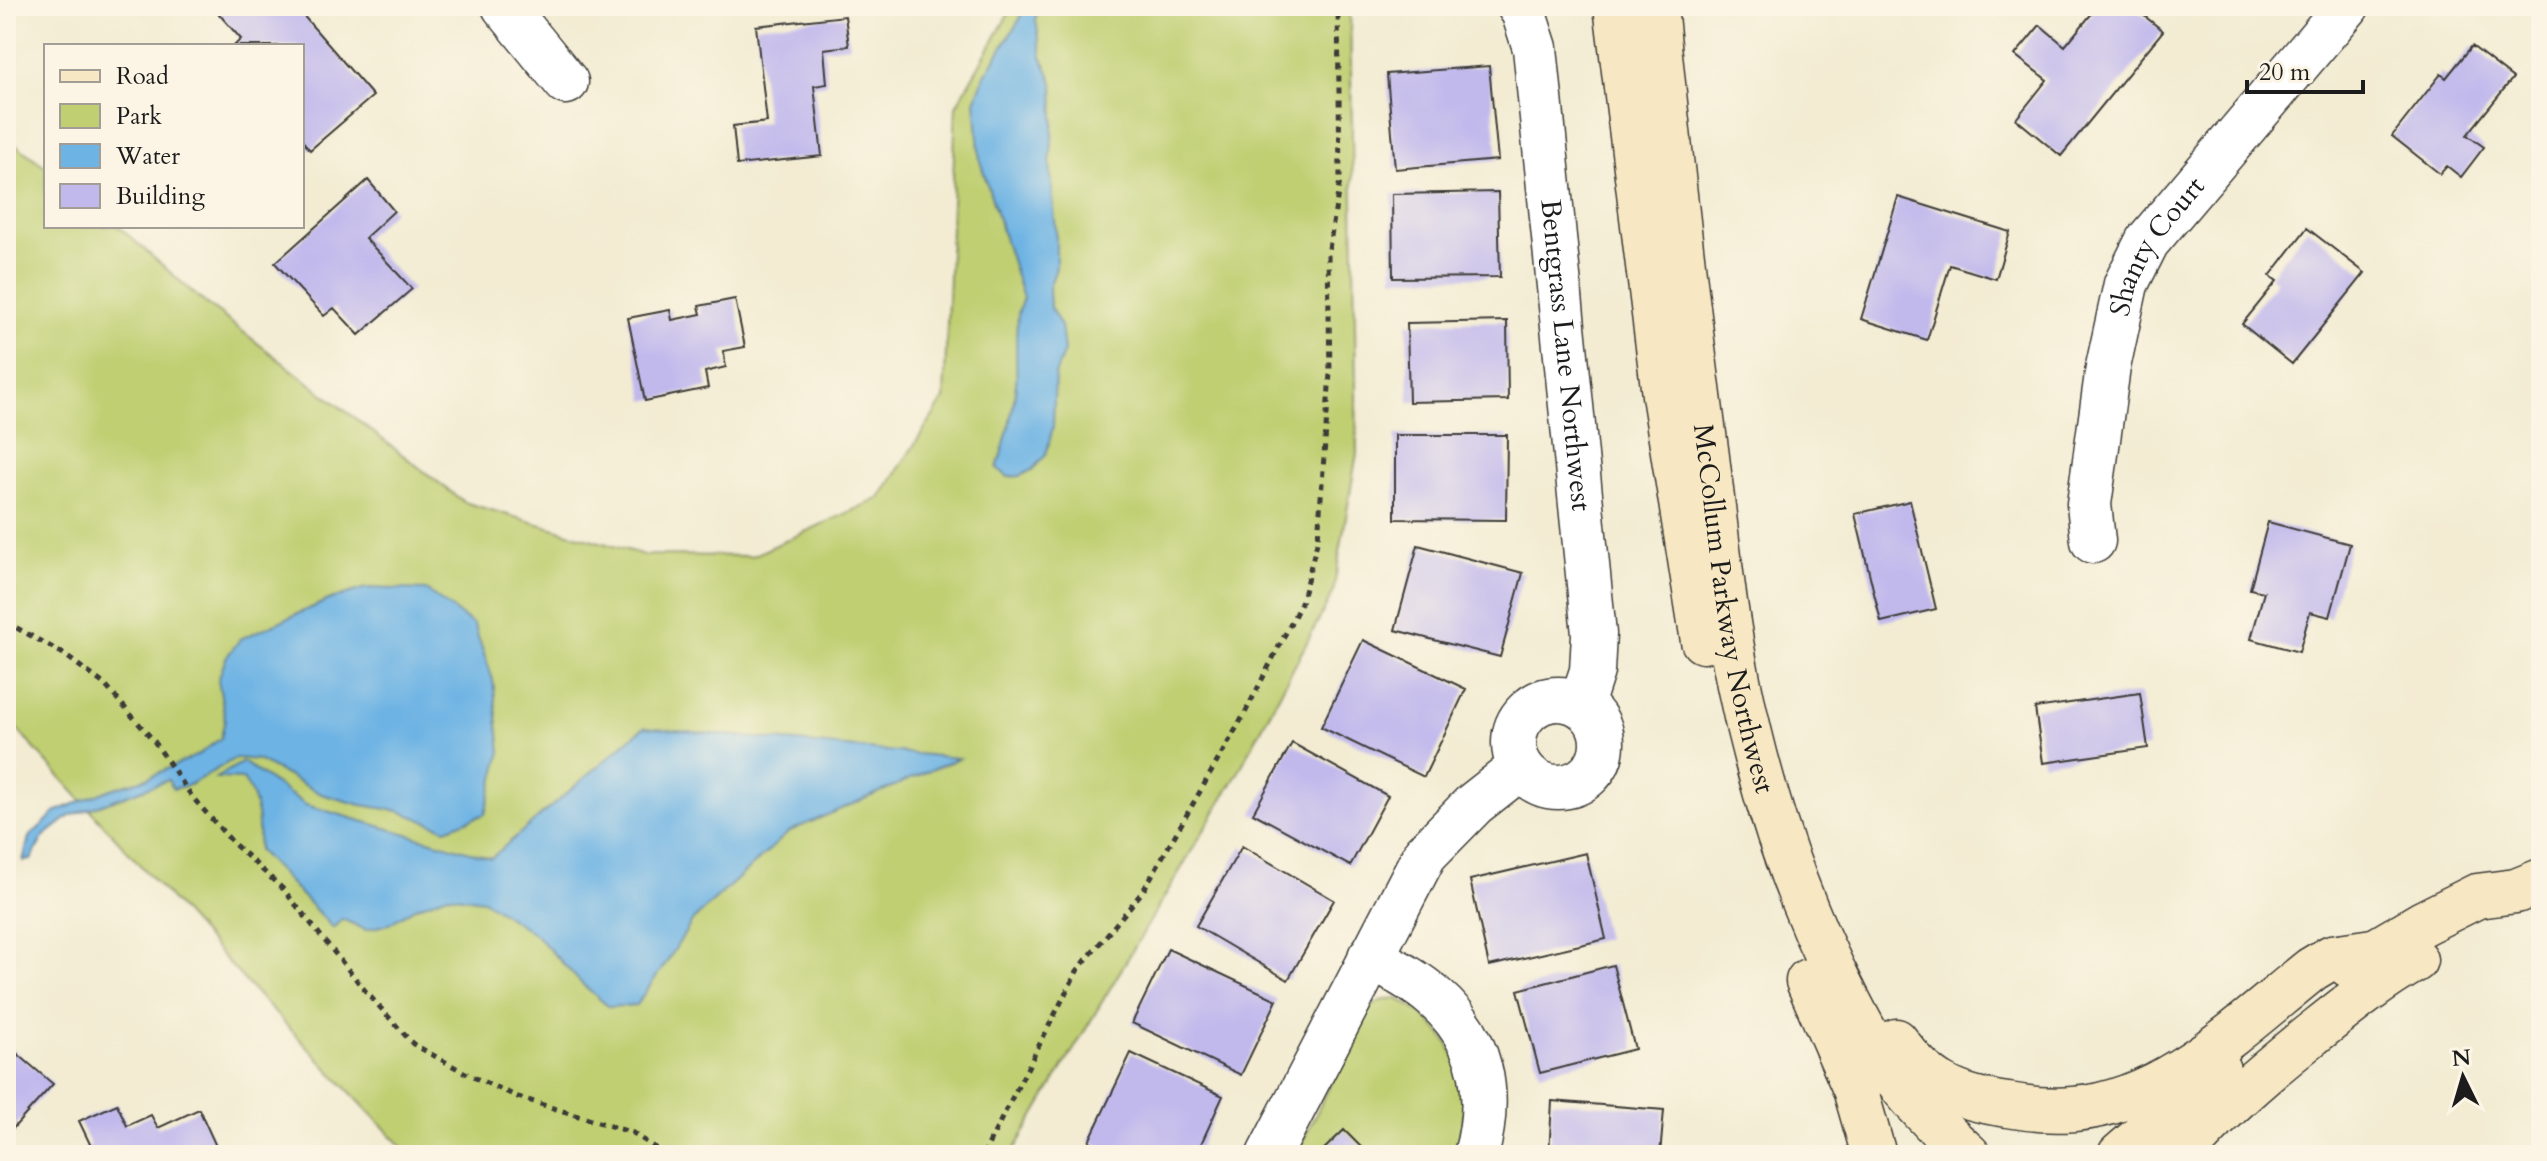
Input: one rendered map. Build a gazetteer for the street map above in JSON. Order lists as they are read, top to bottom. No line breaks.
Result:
{"streets":{"street":["Shanty Court","Bentgrass Lane Northwest","McCollum Parkway Northwest"]},"legend":["Road","Park","Water","Building"],"scale_bar":"20 m","north":"top"}
